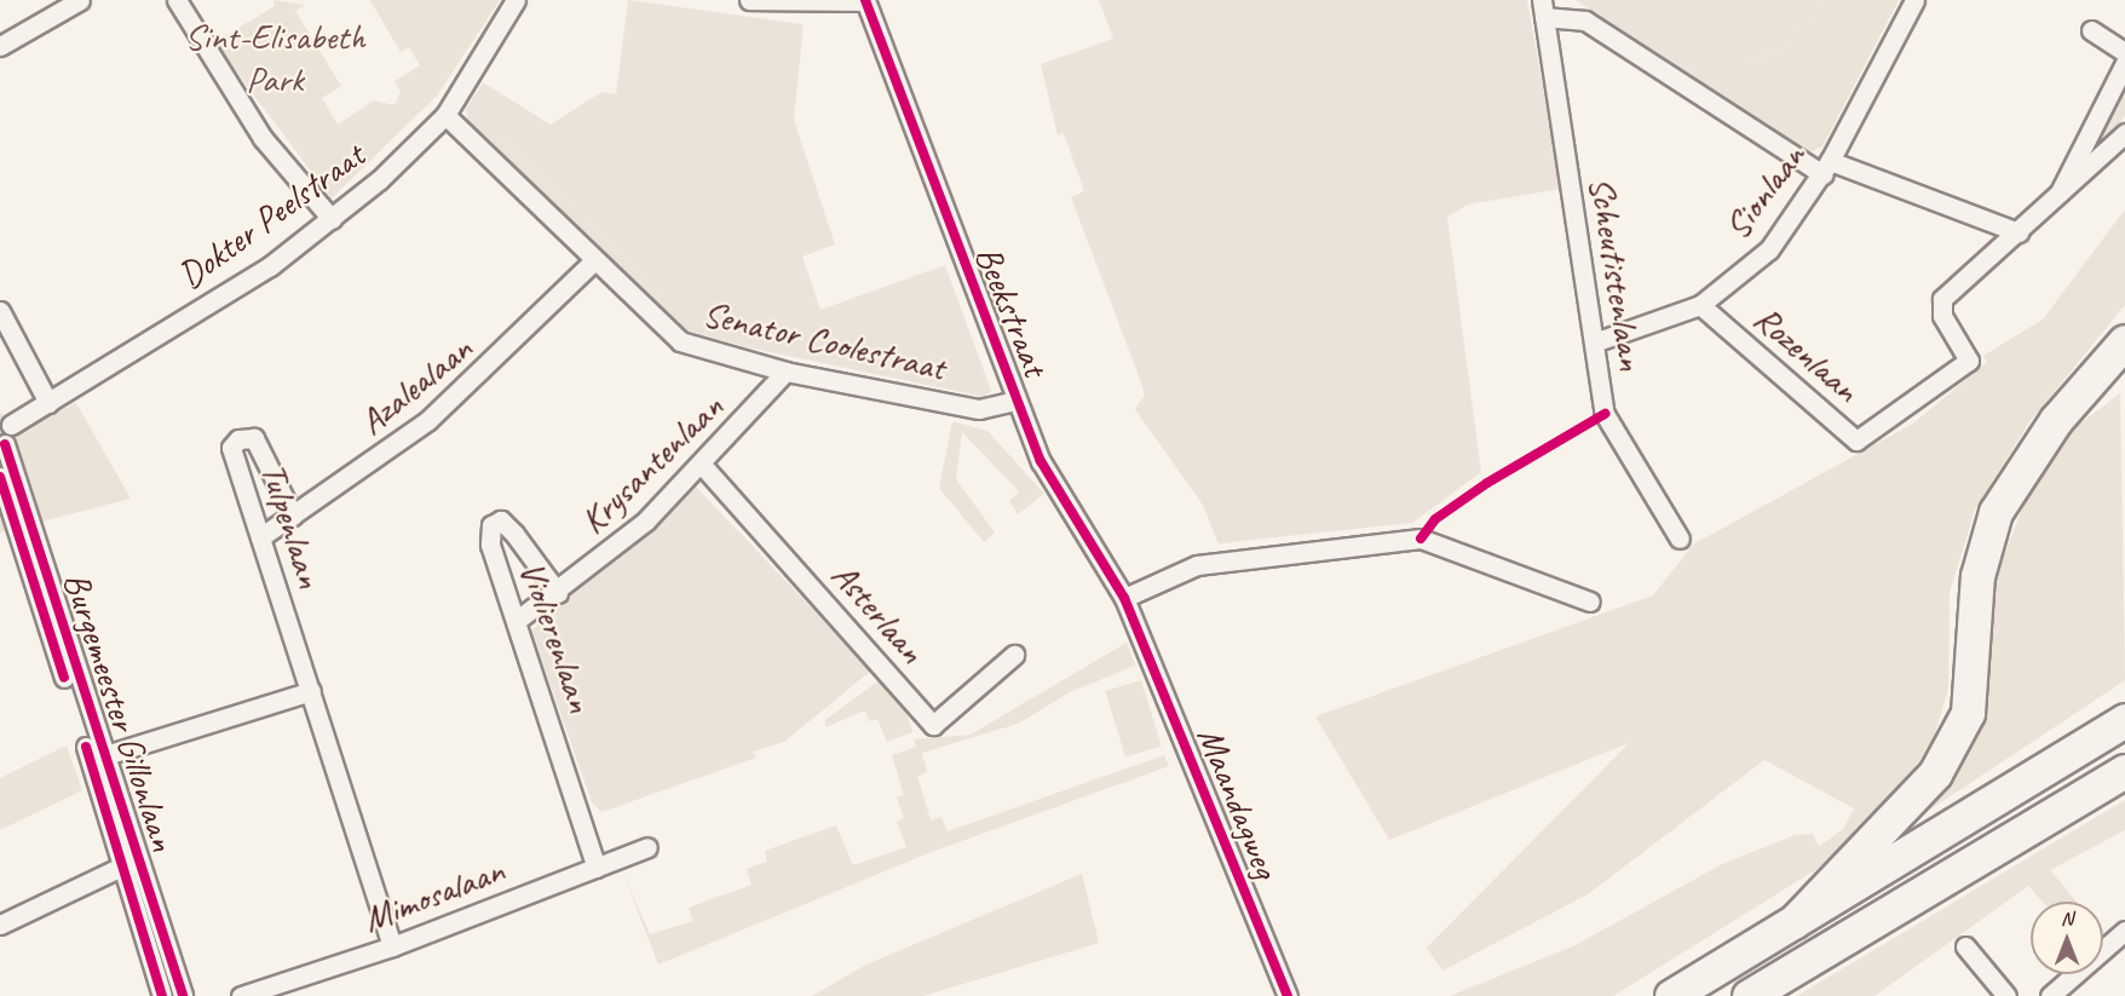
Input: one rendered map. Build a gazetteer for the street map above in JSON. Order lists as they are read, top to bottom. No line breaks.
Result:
{"streets":{"street":["Sionlaan","Dokter Peelstraat","Scheutistenlaan","Beekstraat","Senator Coolestraat","Rozenlaan","Azalealaan","Krysantenlaan","Tulpenlaan","Asterlaan","Violierenlaan","Burgemeester Gillonlaan","Maandagweg","Mimosalaan"]},"crossings":[["Sionlaan","Scheutistenlaan"],["Sionlaan","Rozenlaan"],["Dokter Peelstraat","Senator Coolestraat"],["Dokter Peelstraat","Burgemeester Gillonlaan"],["Beekstraat","Senator Coolestraat"],["Beekstraat","Maandagweg"],["Senator Coolestraat","Azalealaan"],["Senator Coolestraat","Krysantenlaan"],["Azalealaan","Tulpenlaan"],["Krysantenlaan","Asterlaan"],["Krysantenlaan","Violierenlaan"],["Tulpenlaan","Mimosalaan"],["Violierenlaan","Mimosalaan"]],"parks":["Sint-Elisabeth Park"],"north":"top"}
